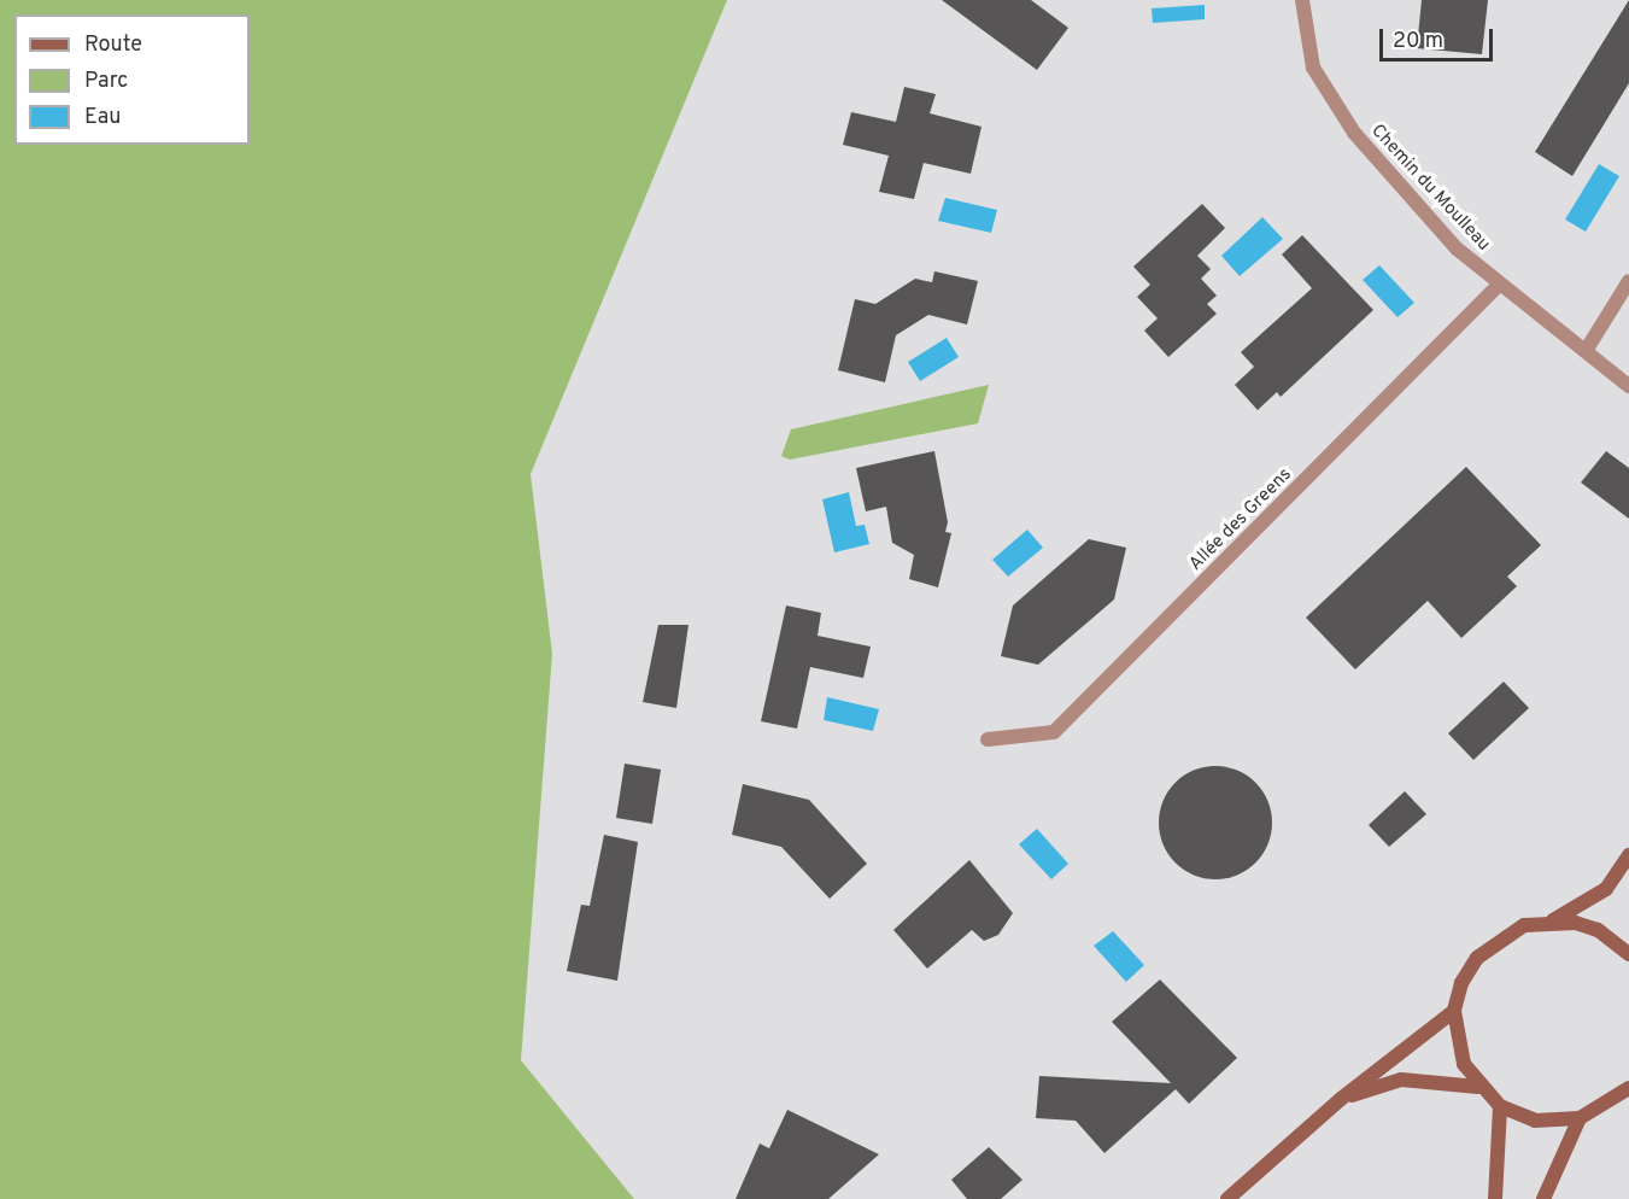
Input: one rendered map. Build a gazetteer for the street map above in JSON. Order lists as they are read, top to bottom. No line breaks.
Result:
{"streets":{"street":["Chemin du Moulleau","Allée des Greens"]},"crossings":[["Chemin du Moulleau","Allée des Greens"]],"legend":["Route","Parc","Eau"],"scale_bar":"20 m"}
